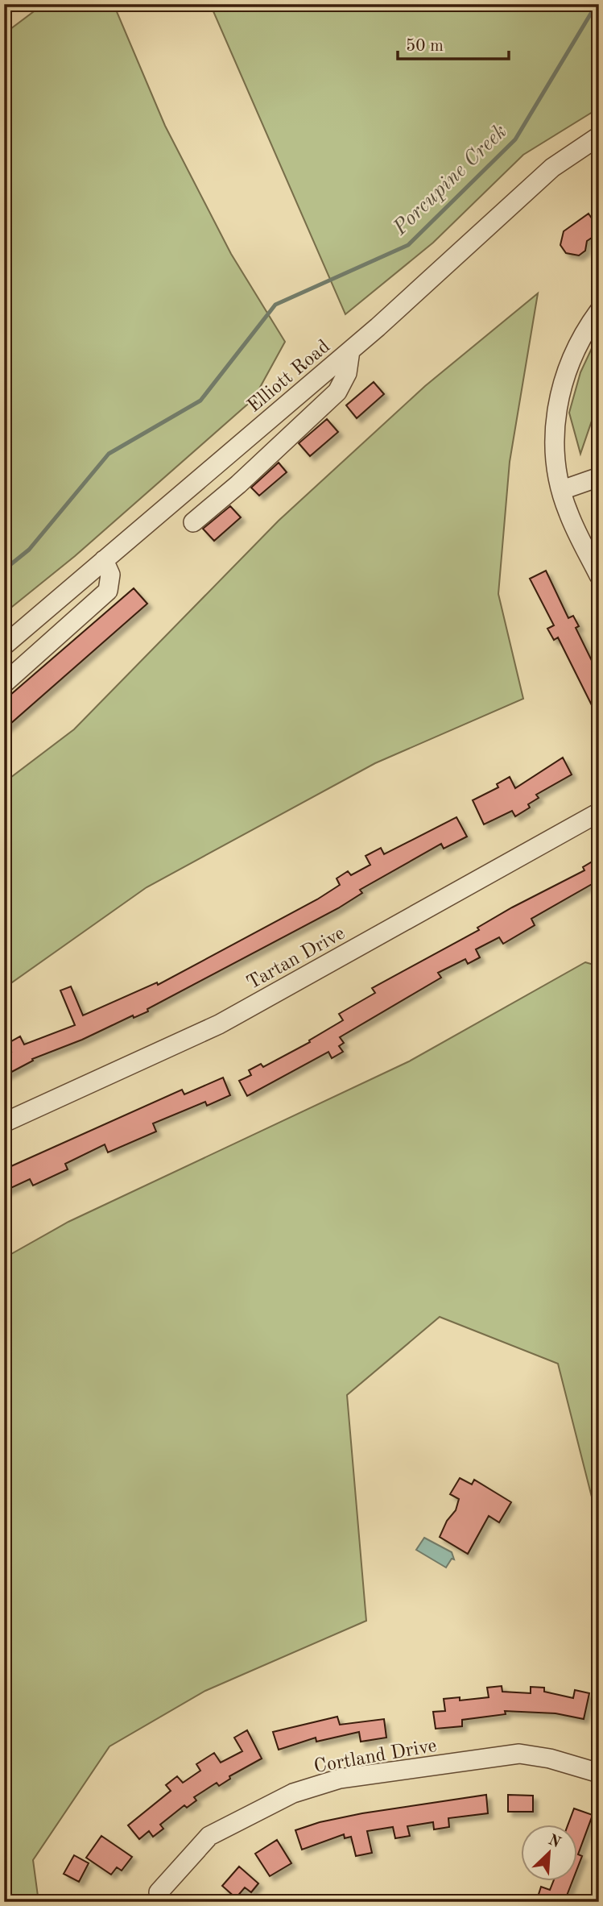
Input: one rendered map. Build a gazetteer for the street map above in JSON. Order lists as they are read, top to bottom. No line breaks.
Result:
{"streets":{"street":["Elliott Road","Tartan Drive","Cortland Drive"]},"water":["Porcupine Creek"],"scale_bar":"50 m","north":"top right"}
